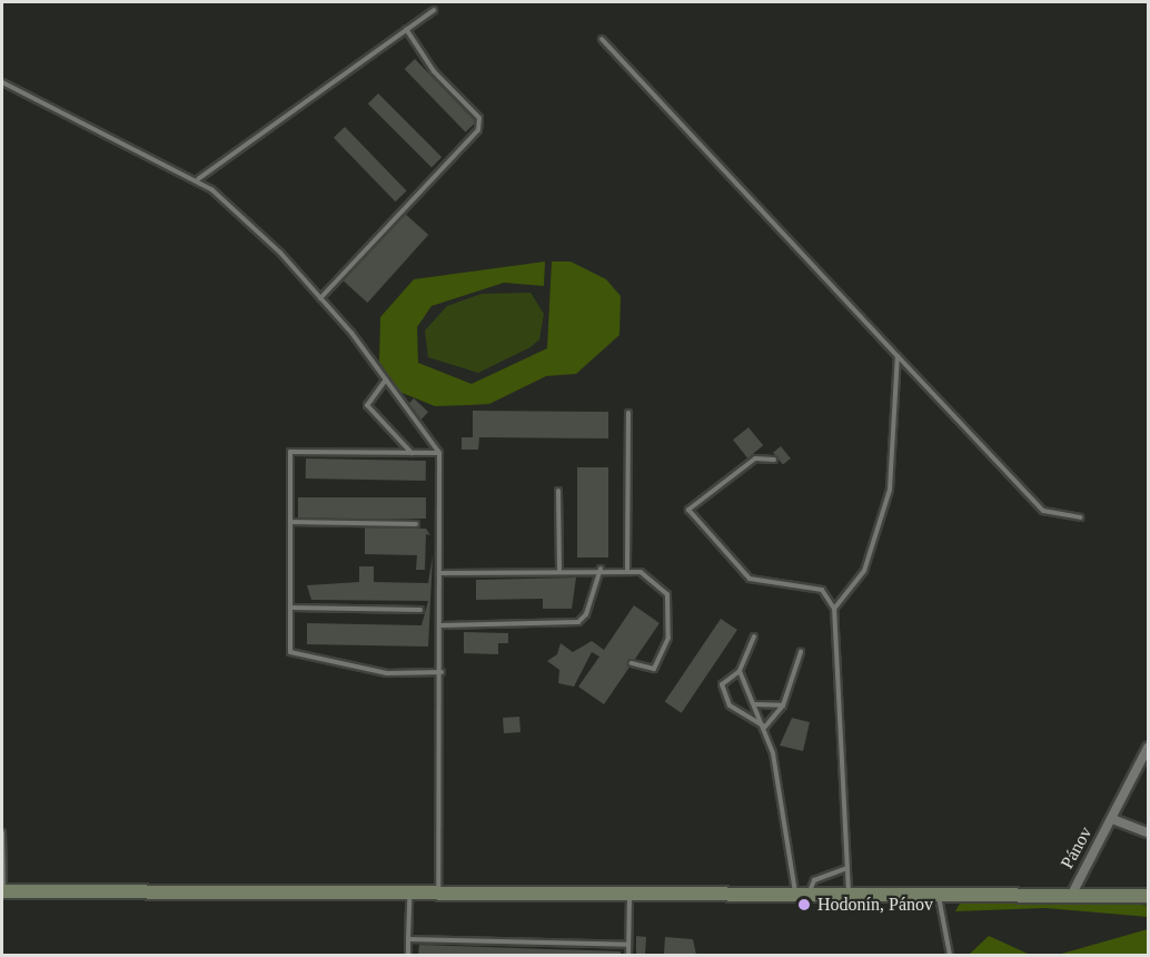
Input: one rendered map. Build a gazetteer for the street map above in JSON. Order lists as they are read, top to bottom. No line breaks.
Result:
{"streets":{"street":["Pánov"]},"places":["Hodonín, Pánov"]}
